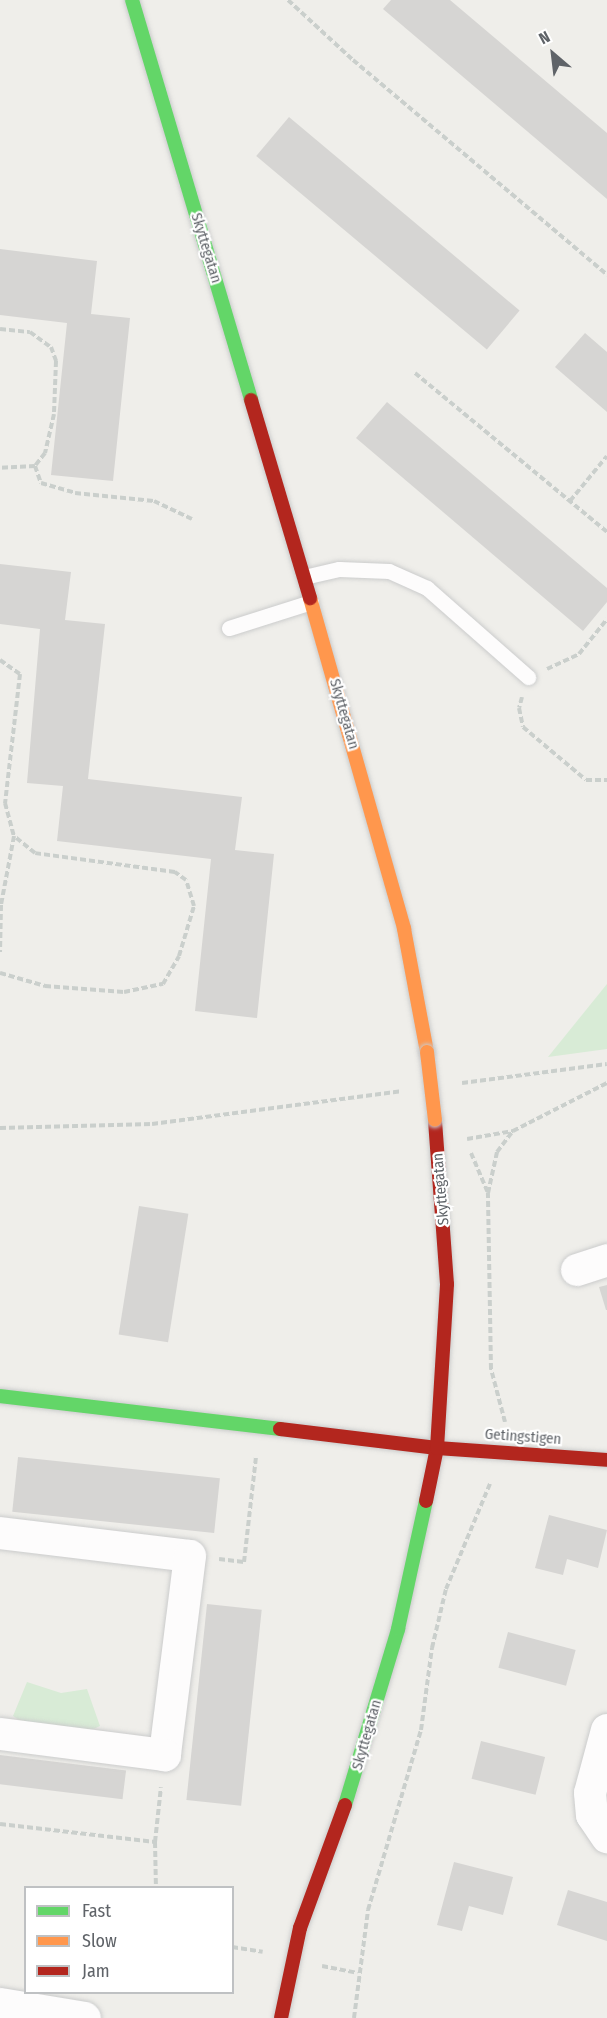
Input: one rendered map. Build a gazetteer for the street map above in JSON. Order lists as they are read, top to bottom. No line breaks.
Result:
{"streets":{"street":["Skyttegatan","Getingstigen"]},"crossings":[["Skyttegatan","Getingstigen"]],"legend":["Fast","Slow","Jam"],"north":"top left"}
